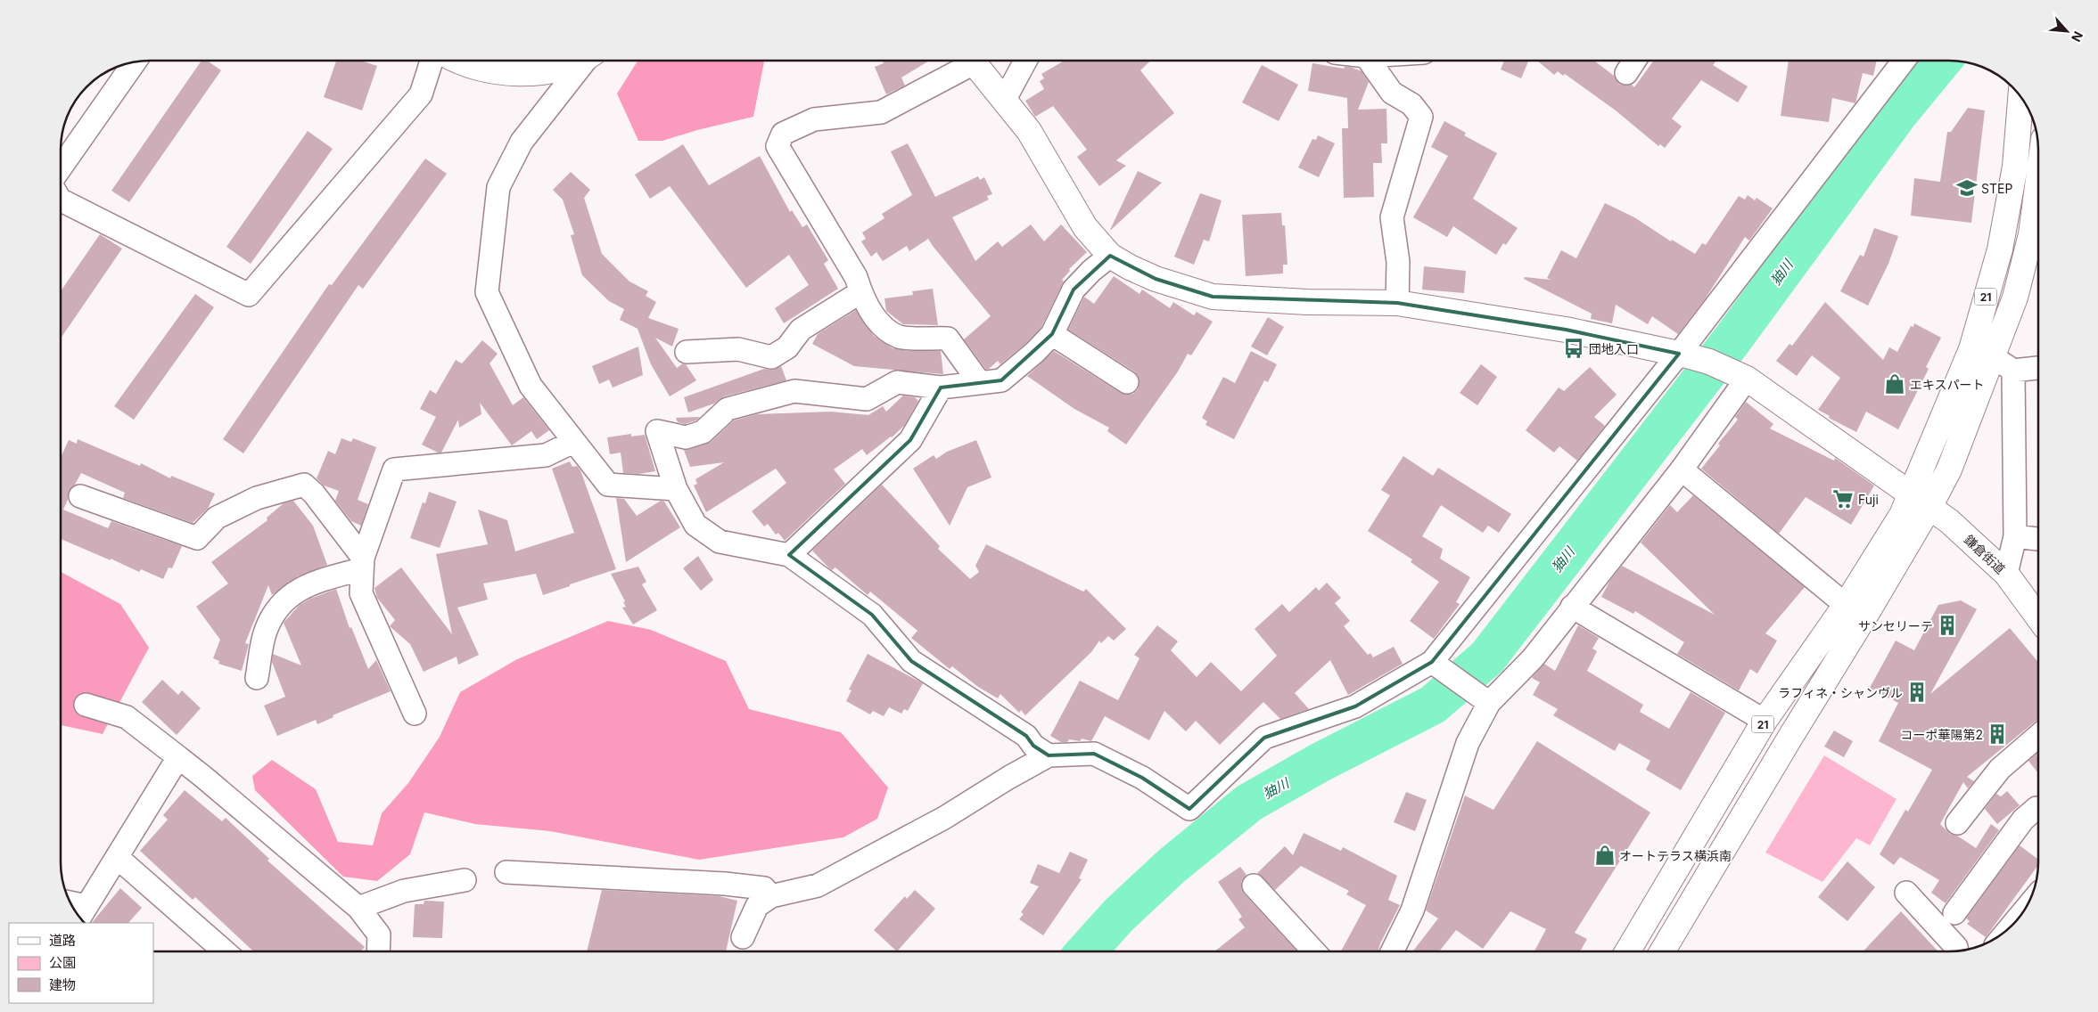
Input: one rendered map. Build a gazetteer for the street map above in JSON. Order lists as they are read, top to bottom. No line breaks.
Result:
{"streets":{"main road":["21","鎌倉街道"]},"crossings":[["21","鎌倉街道"]],"water":["㹨川"],"places":{"school or university":["STEP"],"bus stop":["団地入口"],"shop":["エキスパート","オートテラス横浜南"],"supermarket":["Fuji"],"building":["サンセリーテ","ラフィネ・シャンヴル","コーポ華陽第2"]},"legend":["道路","公園","建物"],"north":"bottom right"}
